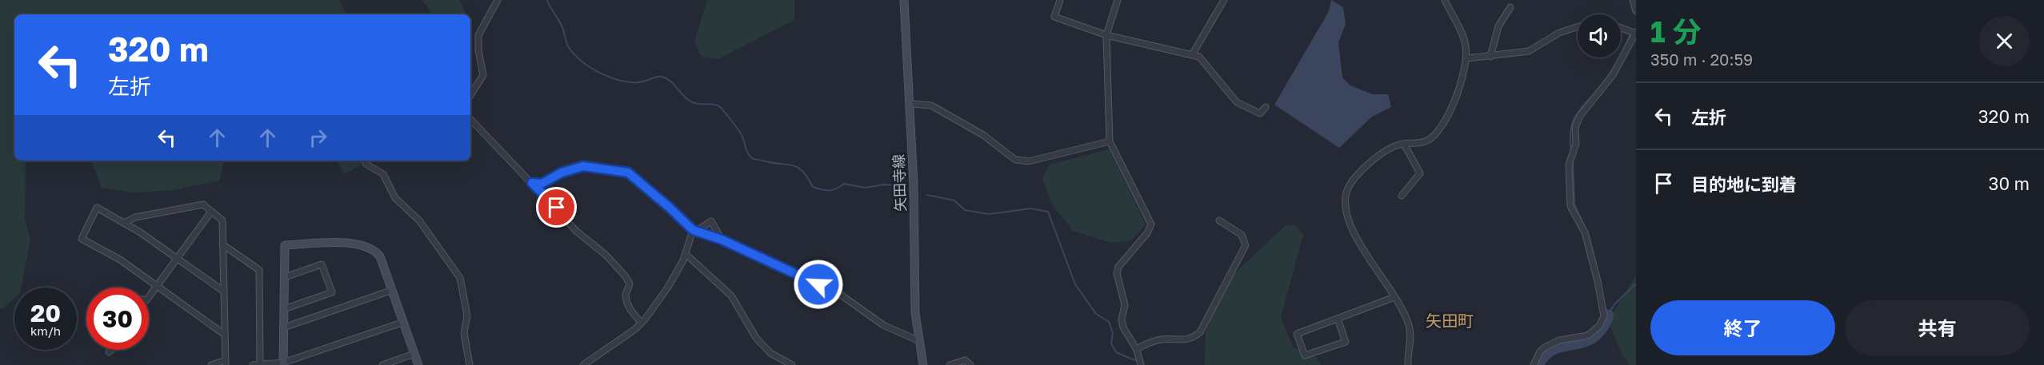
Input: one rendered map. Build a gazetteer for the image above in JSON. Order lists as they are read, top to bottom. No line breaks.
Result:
{"streets":{"main road":["矢田寺線"]},"districts":["矢田町"],"page":{"heading":["1 分","350 m · 20:59"],"turn":["320 m","左折"],"list":[{"name":"左折","value":"320 m"},{"name":"目的地に到着","value":"30 m"}],"speed":"20 km/h","limit":"30","buttons":["終了","共有"]}}
